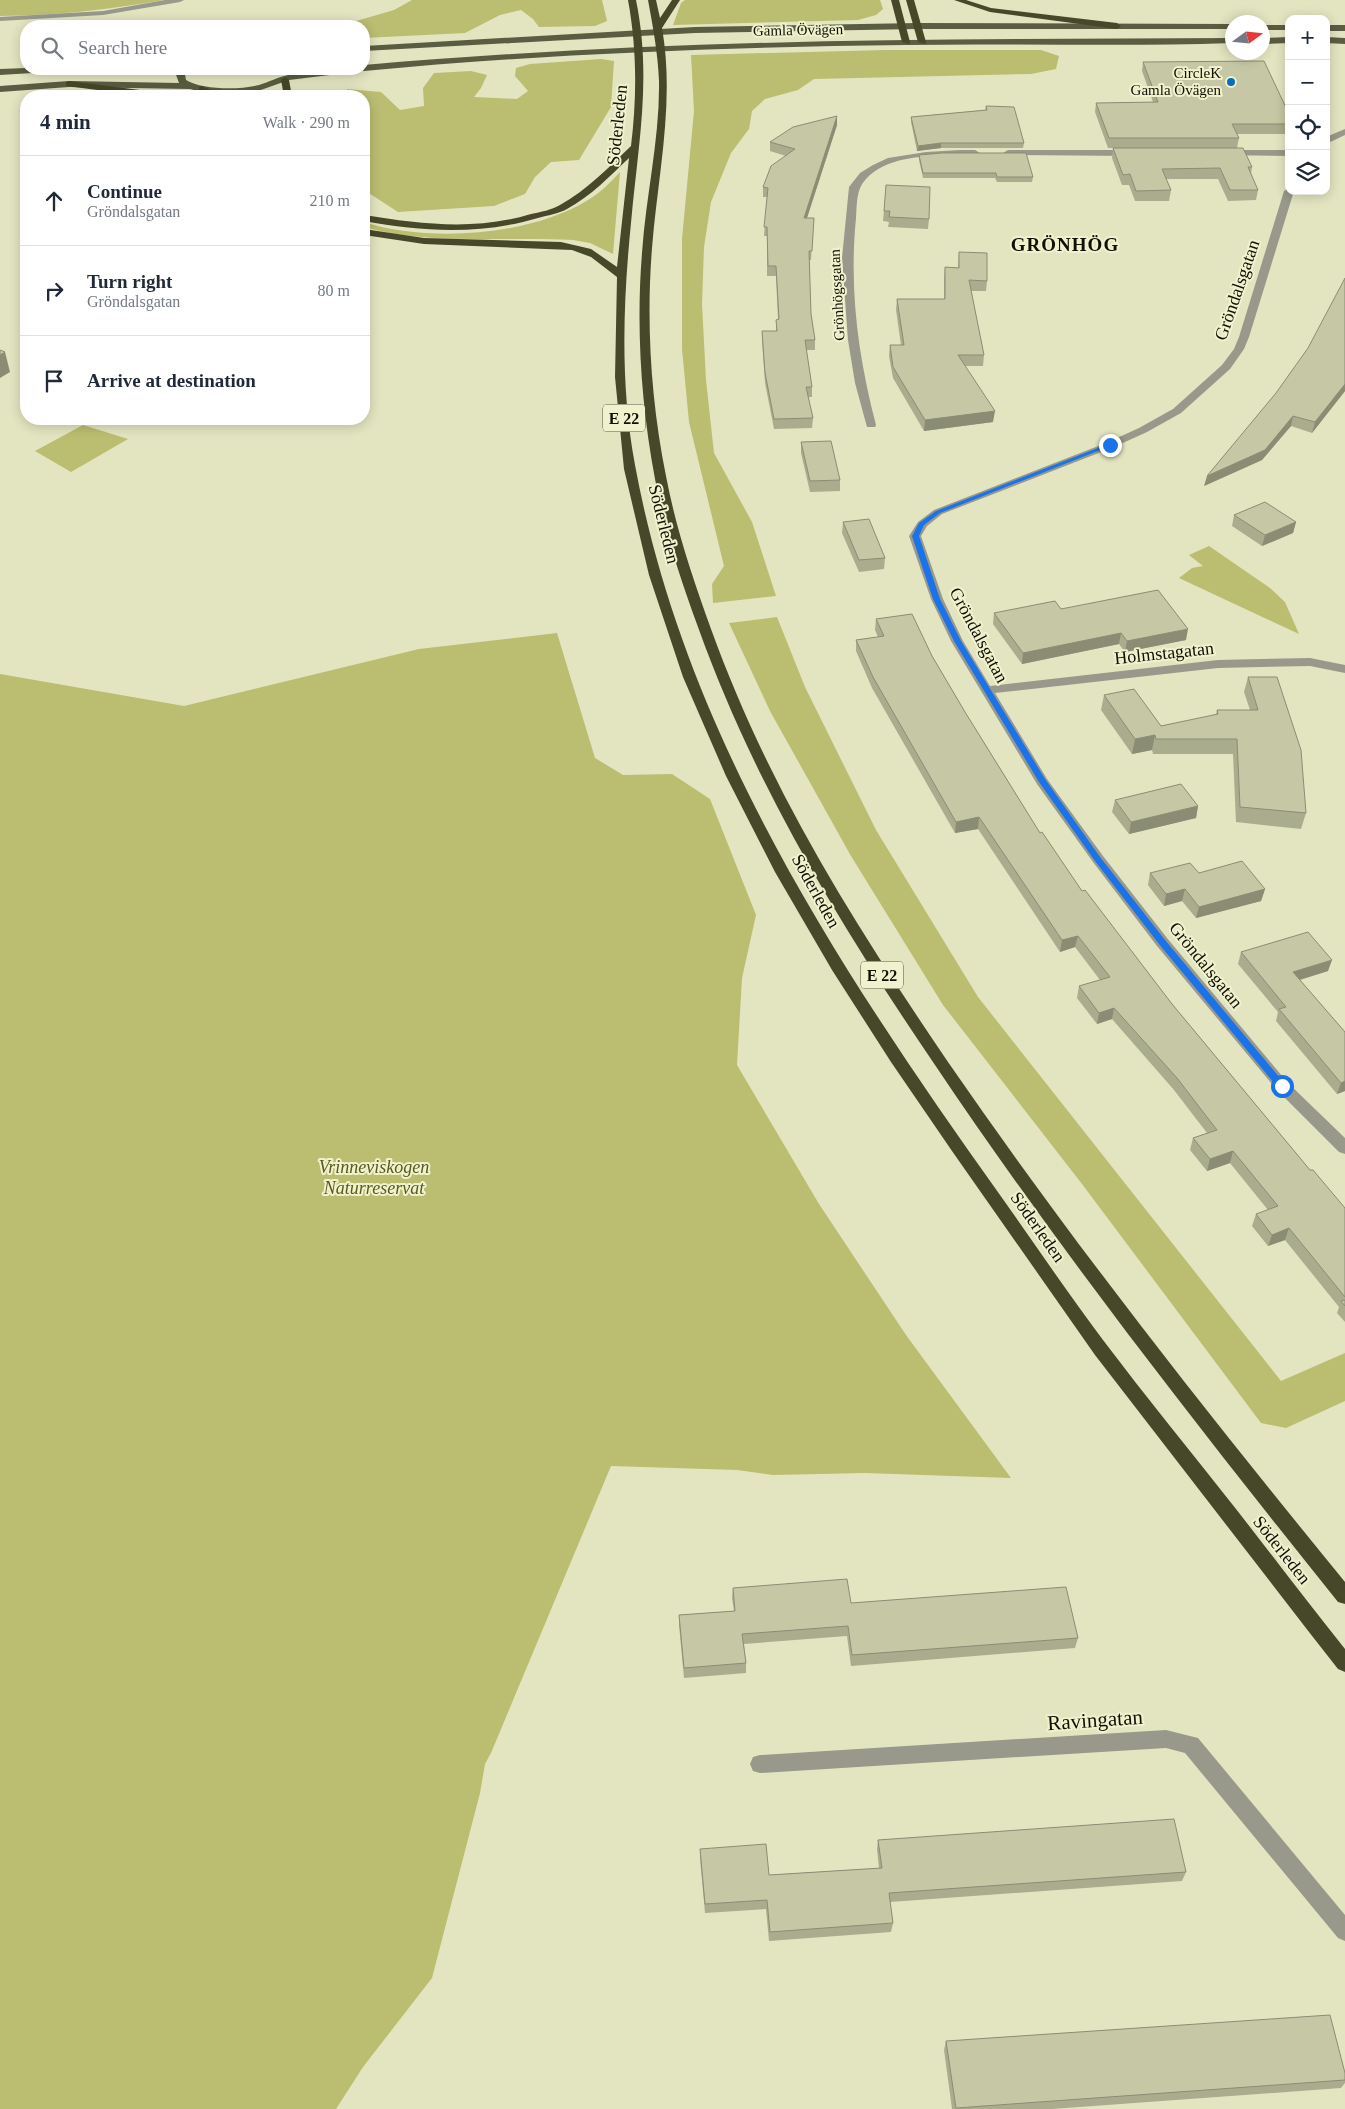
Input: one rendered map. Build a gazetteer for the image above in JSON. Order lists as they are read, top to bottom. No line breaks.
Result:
{"streets":{"highway":["Söderleden","E 22"],"main road":["Gamla Övägen"],"street":["Gröndalsgatan","Grönhögsgatan","Holmstagatan","Ravingatan"]},"crossings":[["Gröndalsgatan","Holmstagatan"]],"districts":["GRÖNHÖG"],"parks":["Vrinneviskogen Naturreservat"],"places":["CircleK Gamla Övägen"],"north":"right","page":{"map_buttons":["+","−"],"search":"Search here","heading":["4 min","Walk · 290 m"],"list":[["Continue","Gröndalsgatan","210 m"],["Turn right","Gröndalsgatan","80 m"],"Arrive at destination"]}}
